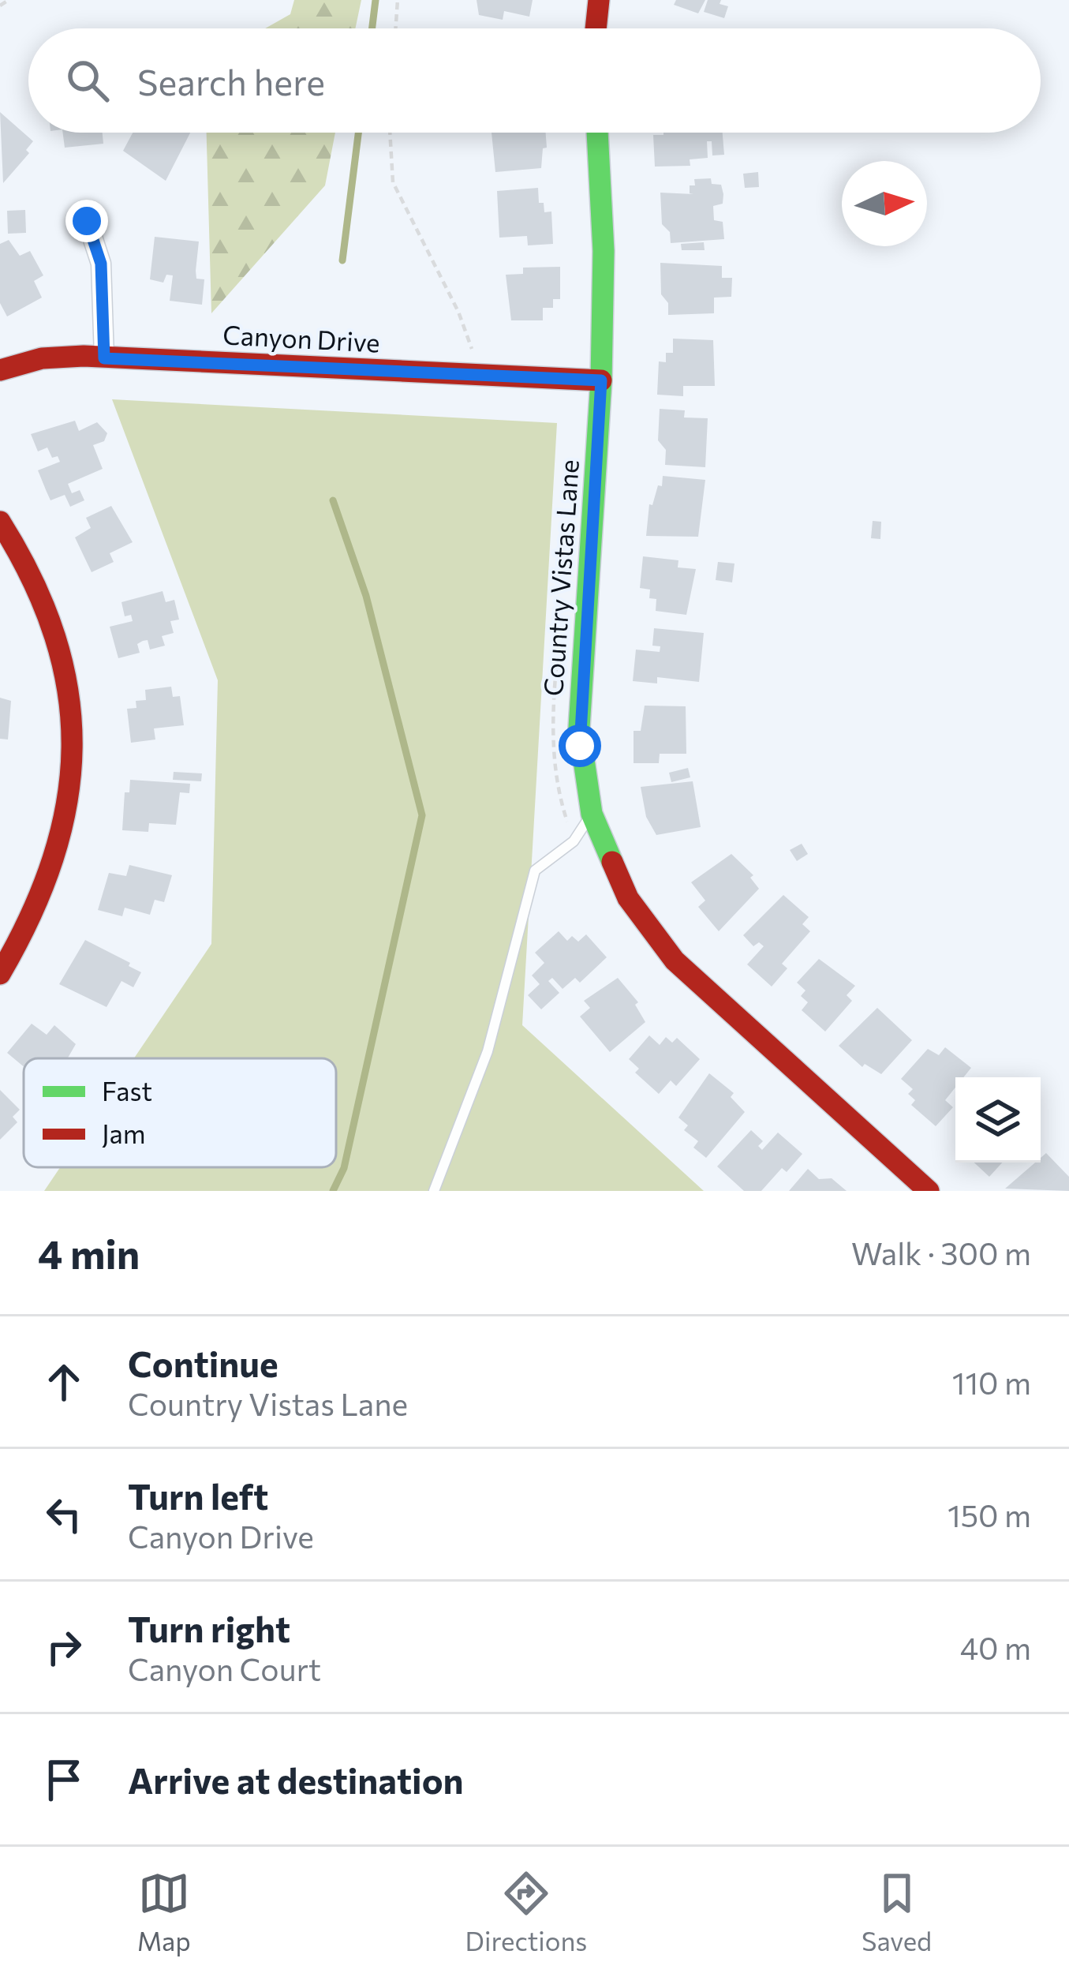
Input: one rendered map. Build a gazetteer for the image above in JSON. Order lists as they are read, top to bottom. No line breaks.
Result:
{"streets":{"street":["Canyon Drive","Country Vistas Lane"]},"crossings":[["Canyon Drive","Country Vistas Lane"]],"legend":["Fast","Jam"],"north":"right","page":{"search":"Search here","heading":["4 min","Walk · 300 m"],"list":[["Continue","Country Vistas Lane","110 m"],["Turn left","Canyon Drive","150 m"],["Turn right","Canyon Court","40 m"],"Arrive at destination"],"nav":["Map","Directions","Saved"]}}
